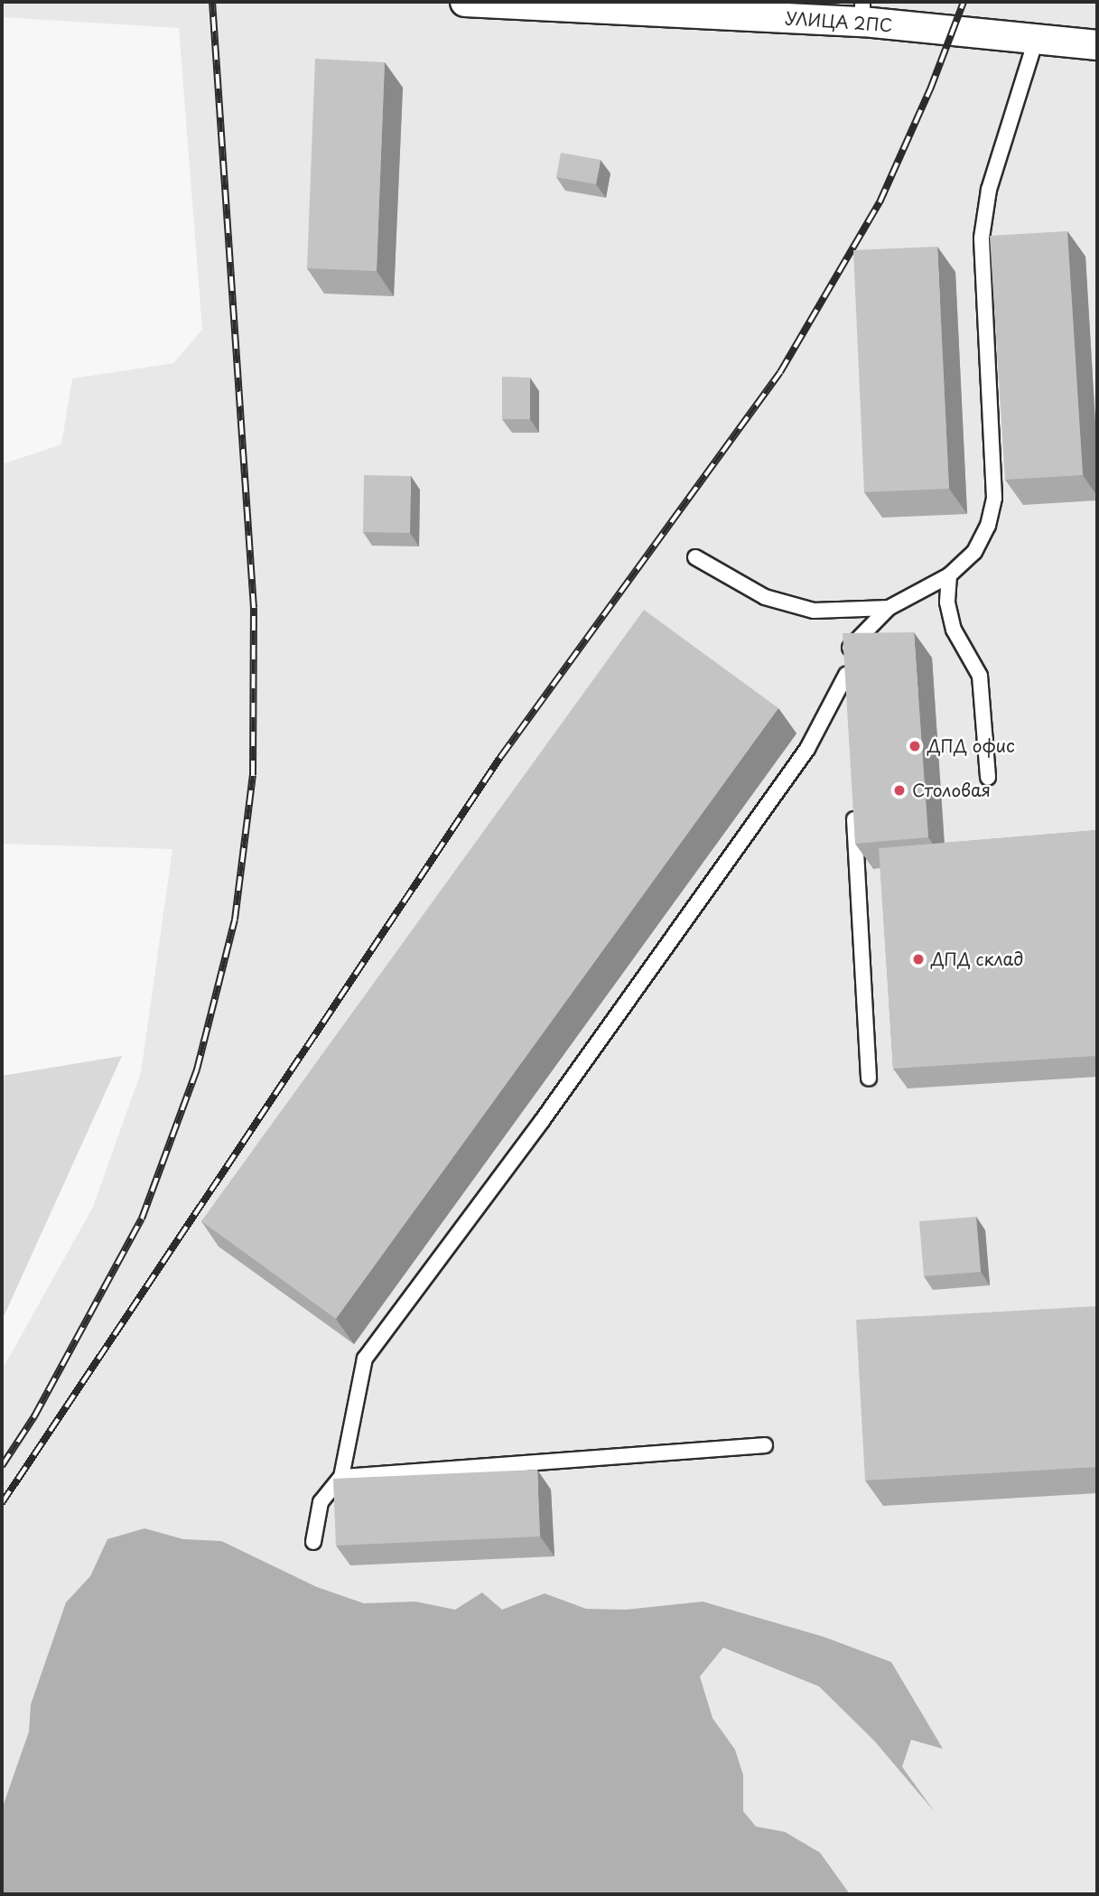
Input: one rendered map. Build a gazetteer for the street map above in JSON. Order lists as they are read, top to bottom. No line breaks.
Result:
{"streets":{"street":["УЛИЦА 2ПС"]},"places":["ДПД офис","Столовая","ДПД склад"]}
